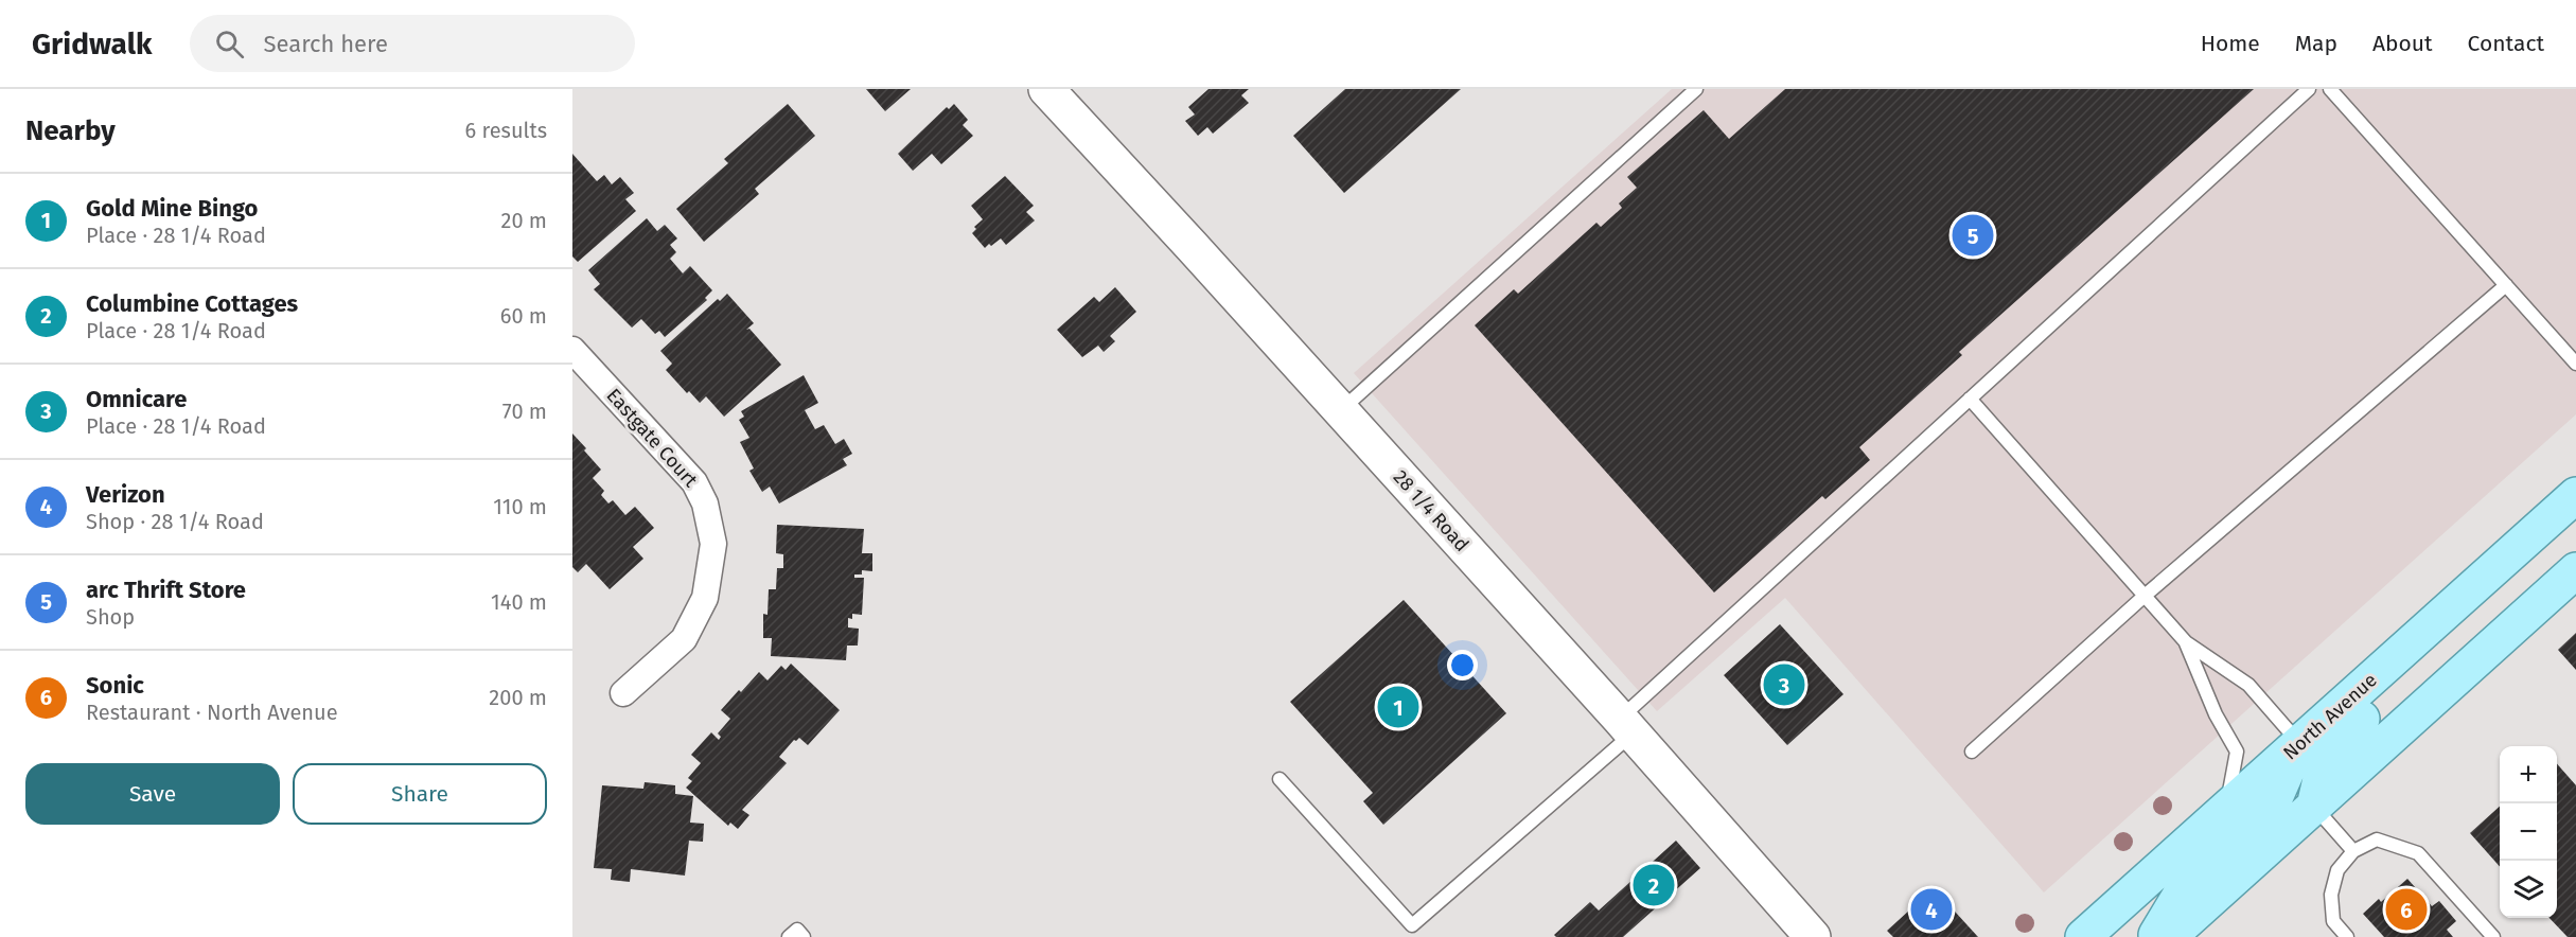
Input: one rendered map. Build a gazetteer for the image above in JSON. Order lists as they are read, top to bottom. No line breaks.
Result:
{"streets":{"main road":["North Avenue"],"street":["Eastgate Court","28 1/4 Road"]},"page":{"header":"Gridwalk","search":"Search here","nav":["Home","Map","About","Contact"],"heading":["Nearby","6 results"],"list":[{"mark":"1","name":"Gold Mine Bingo","note":"Place · 28 1/4 Road","value":"20 m"},{"mark":"2","name":"Columbine Cottages","note":"Place · 28 1/4 Road","value":"60 m"},{"mark":"3","name":"Omnicare","note":"Place · 28 1/4 Road","value":"70 m"},{"mark":"4","name":"Verizon","note":"Shop · 28 1/4 Road","value":"110 m"},{"mark":"5","name":"arc Thrift Store","note":"Shop","value":"140 m"},{"mark":"6","name":"Sonic","note":"Restaurant · North Avenue","value":"200 m"}],"pins":["5","3","1","2","4","6"],"buttons":["Save","Share"],"map_buttons":["+","−"]}}
